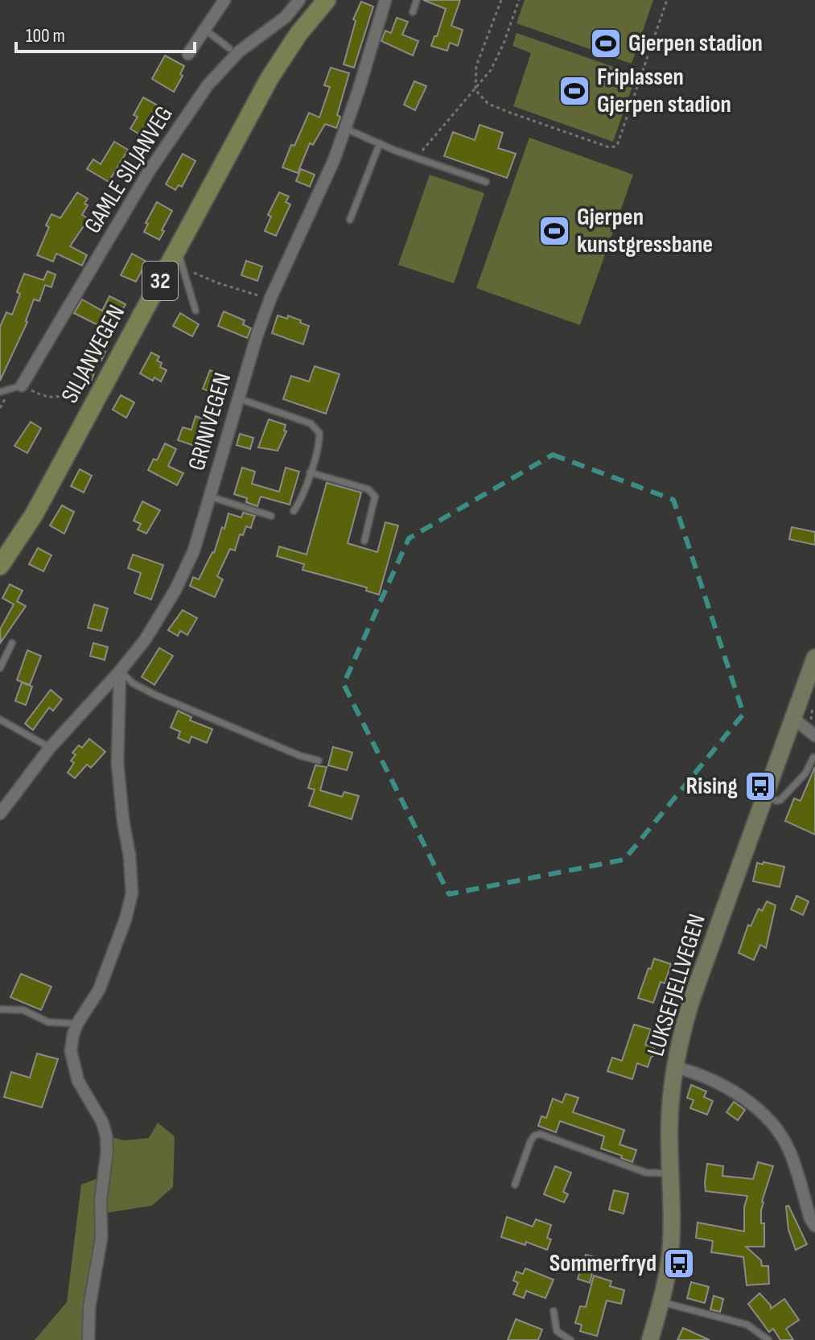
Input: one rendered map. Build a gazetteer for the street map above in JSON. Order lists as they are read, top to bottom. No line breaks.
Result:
{"streets":{"main road":["32","SILJANVEGEN","LUKSEFJELLVEGEN"],"street":["GAMLE SILJANVEG","GRINIVEGEN"]},"places":{"sports":["Gjerpen stadion","Friplassen Gjerpen stadion","Gjerpen kunstgressbane"],"bus stop":["Rising","Sommerfryd"]},"scale_bar":"100 m"}
